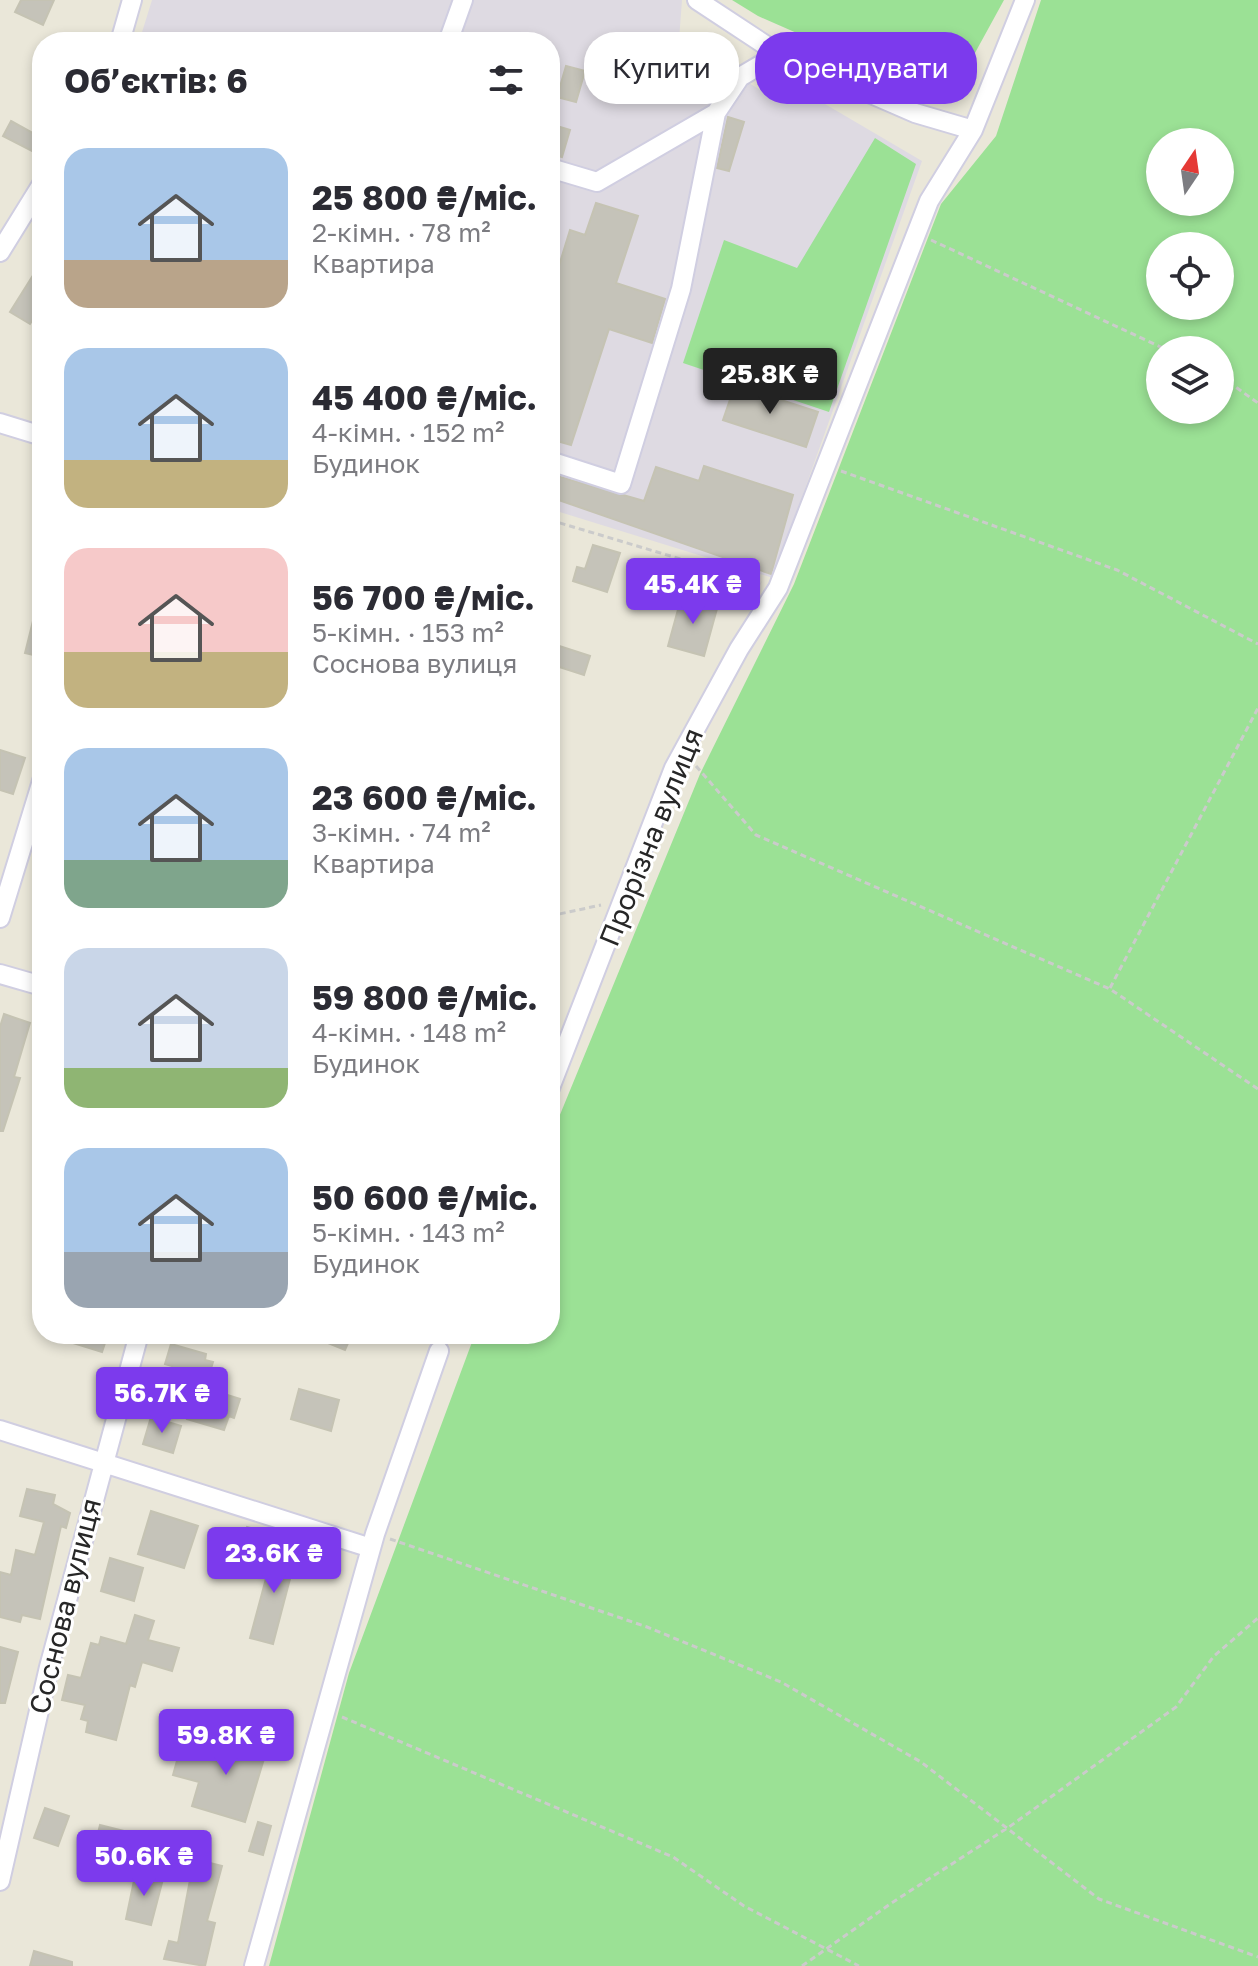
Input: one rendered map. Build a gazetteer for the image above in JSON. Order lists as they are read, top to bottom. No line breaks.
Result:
{"streets":{"street":["Прорізна вулиця","Соснова вулиця"]},"north":"top","page":{"chip":["Купити","Орендувати"],"heading":"Об’єктів: 6","list":[{"name":"25 800 ₴/міс.","note":"2-кімн. · 78 m² · Квартира"},{"name":"45 400 ₴/міс.","note":"4-кімн. · 152 m² · Будинок"},{"name":"56 700 ₴/міс.","note":"5-кімн. · 153 m² · Соснова вулиця"},{"name":"23 600 ₴/міс.","note":"3-кімн. · 74 m² · Квартира"},{"name":"59 800 ₴/міс.","note":"4-кімн. · 148 m² · Будинок"},{"name":"50 600 ₴/міс.","note":"5-кімн. · 143 m² · Будинок"}],"price":["25.8K ₴","45.4K ₴","56.7K ₴","23.6K ₴","59.8K ₴","50.6K ₴"]}}
